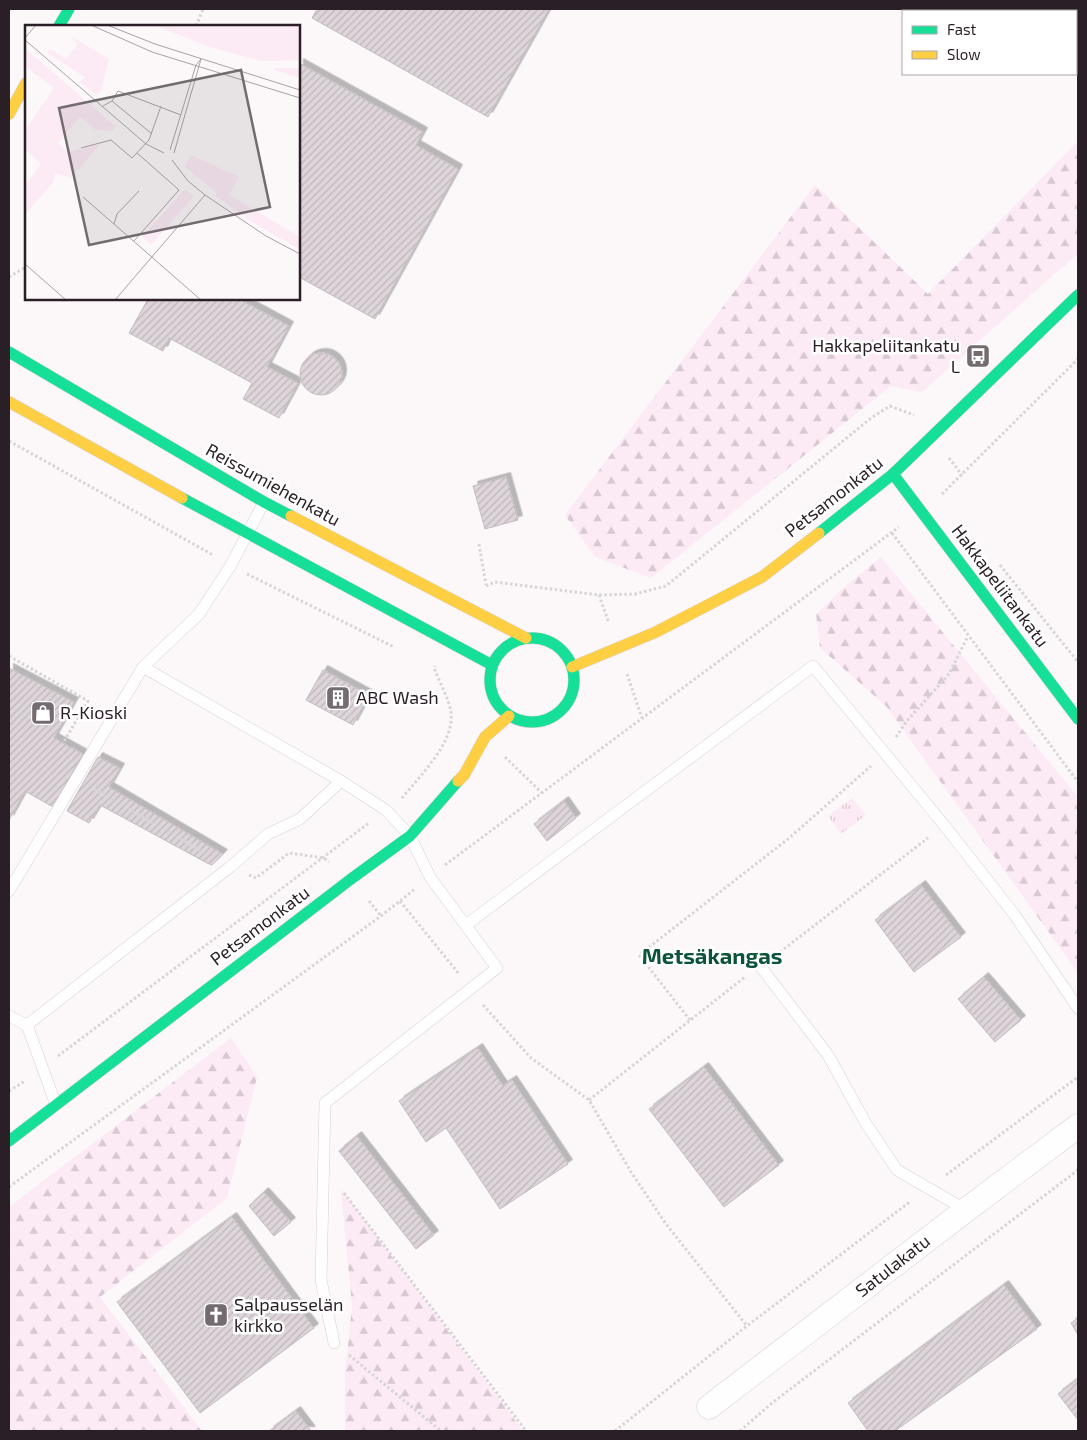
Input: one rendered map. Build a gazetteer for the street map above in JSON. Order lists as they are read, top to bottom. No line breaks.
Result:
{"streets":{"street":["Reissumiehenkatu","Petsamonkatu","Hakkapeliitankatu","Satulakatu"]},"crossings":[["Reissumiehenkatu","Petsamonkatu"],["Petsamonkatu","Hakkapeliitankatu"]],"districts":["Metsäkangas"],"places":{"bus stop":["Hakkapeliitankatu L"],"building":["ABC Wash"],"shop":["R-Kioski"],"church":["Salpausselän kirkko"]},"legend":["Fast","Slow"]}
